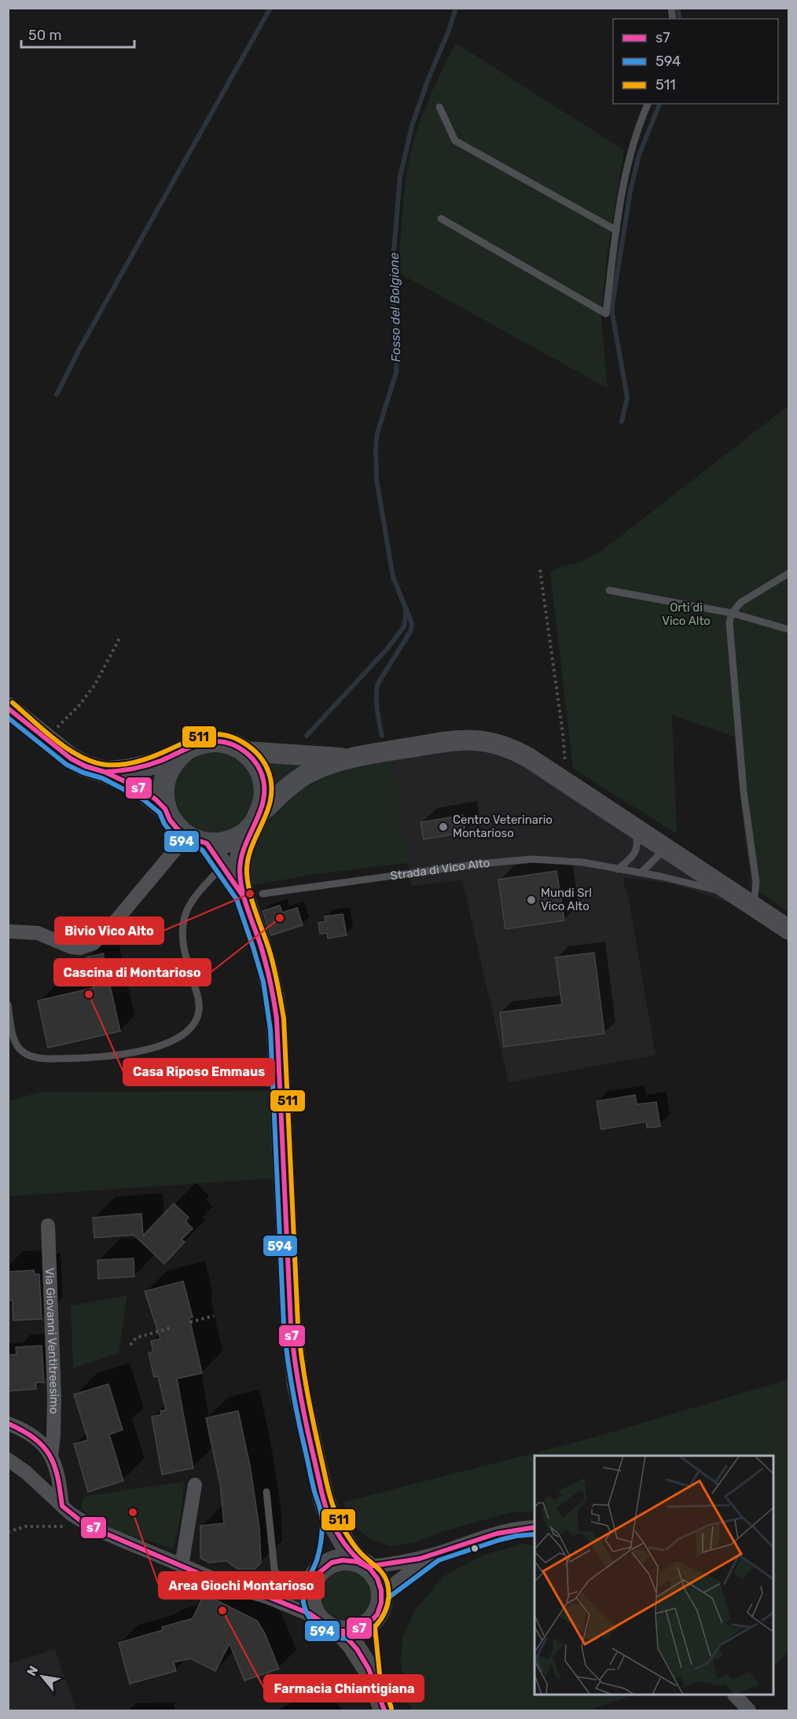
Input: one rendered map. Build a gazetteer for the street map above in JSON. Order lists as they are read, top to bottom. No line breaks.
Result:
{"streets":{"street":["Strada di Vico Alto","Via Giovanni Ventitreesimo"]},"water":["Fosso del Bolgione"],"parks":["Orti di Vico Alto"],"places":["Centro Veterinario Montarioso","Bivio Vico Alto","Mundi Srl Vico Alto","Cascina di Montarioso","Casa Riposo Emmaus","Area Giochi Montarioso","Farmacia Chiantigiana"],"lines":["transit line 511","transit line s7","transit line 594"],"legend":["s7","594","511"],"scale_bar":"50 m","north":"top left"}
